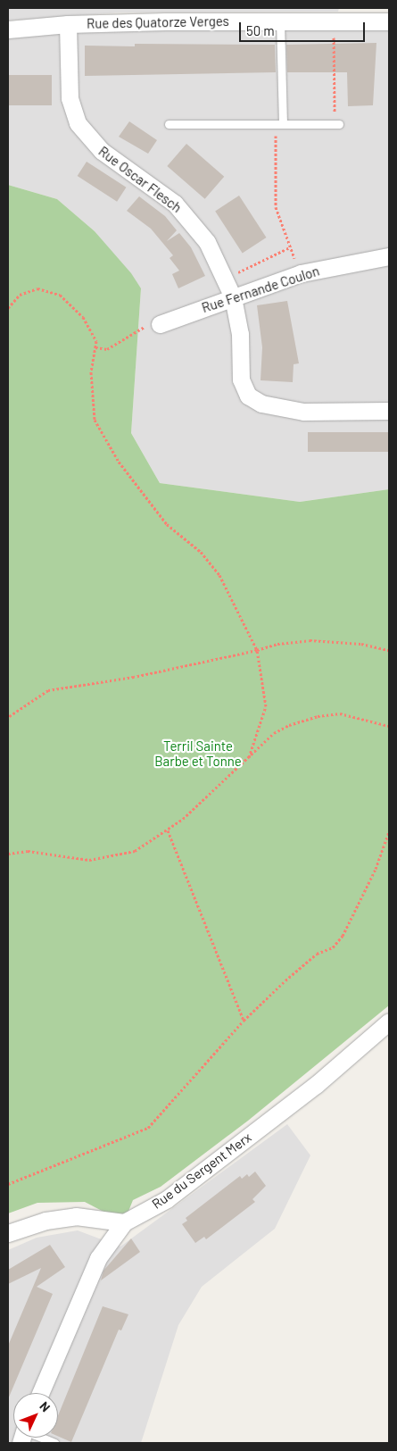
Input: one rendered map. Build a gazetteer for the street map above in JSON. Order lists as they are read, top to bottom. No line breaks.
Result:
{"streets":{"street":["Rue des Quatorze Verges","Rue Oscar Flesch","Rue Fernande Coulon","Rue du Sergent Merx"]},"crossings":[["Rue des Quatorze Verges","Rue Oscar Flesch"],["Rue Oscar Flesch","Rue Fernande Coulon"]],"parks":["Terril Sainte Barbe et Tonne"],"scale_bar":"50 m","north":"top right"}
